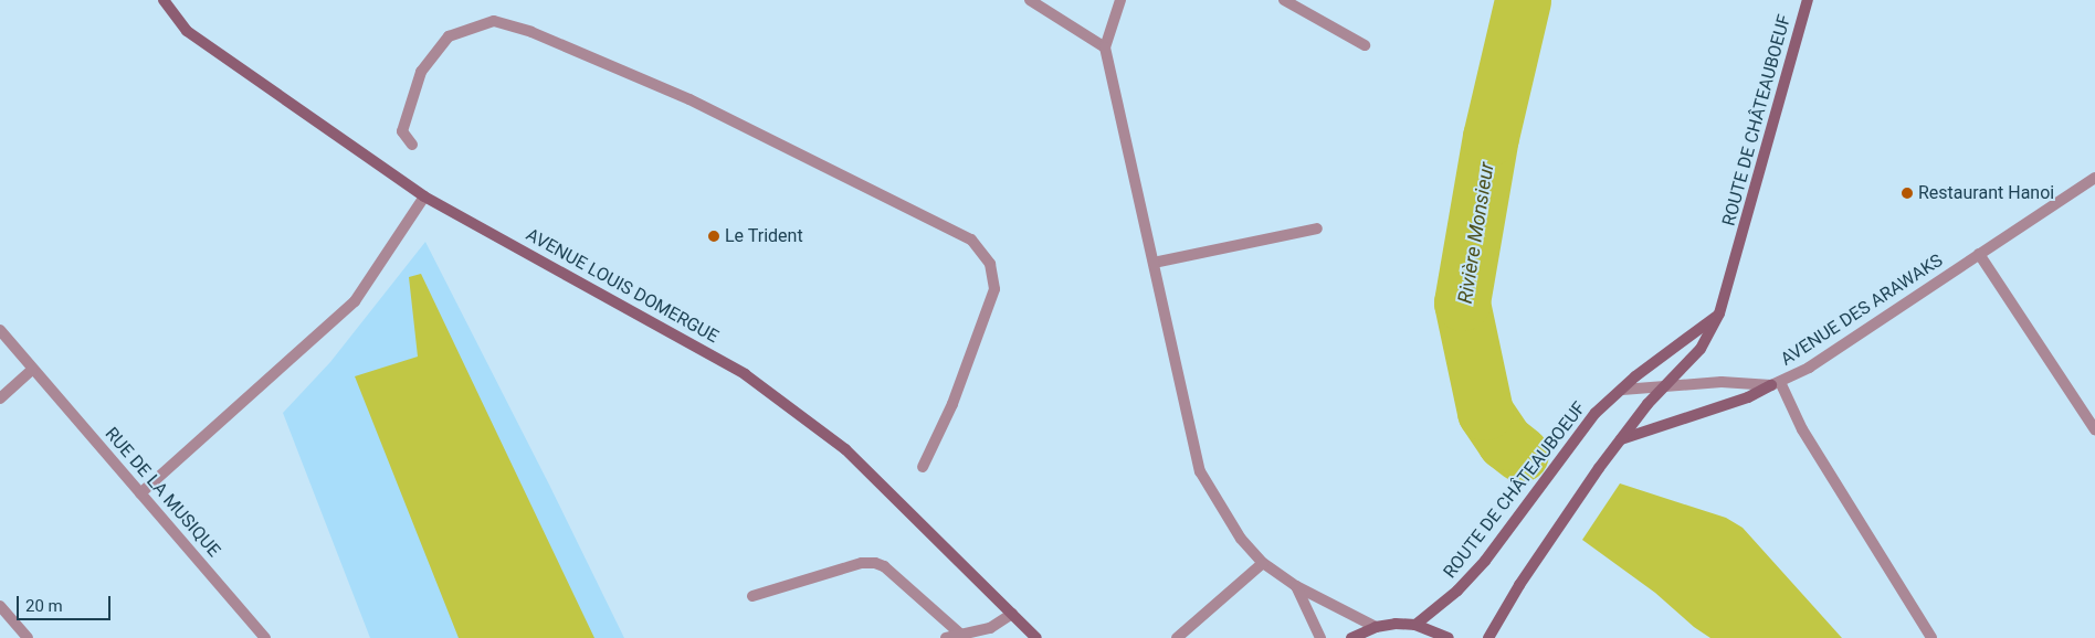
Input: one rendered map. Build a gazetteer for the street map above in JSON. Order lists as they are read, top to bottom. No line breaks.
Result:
{"streets":{"main road":["ROUTE DE CHÂTEAUBOEUF","AVENUE LOUIS DOMERGUE"],"street":["AVENUE DES ARAWAKS","RUE DE LA MUSIQUE"]},"crossings":[["ROUTE DE CHÂTEAUBOEUF","AVENUE DES ARAWAKS"]],"water":["Rivière Monsieur"],"places":["Restaurant Hanoi","Le Trident"],"scale_bar":"20 m"}
